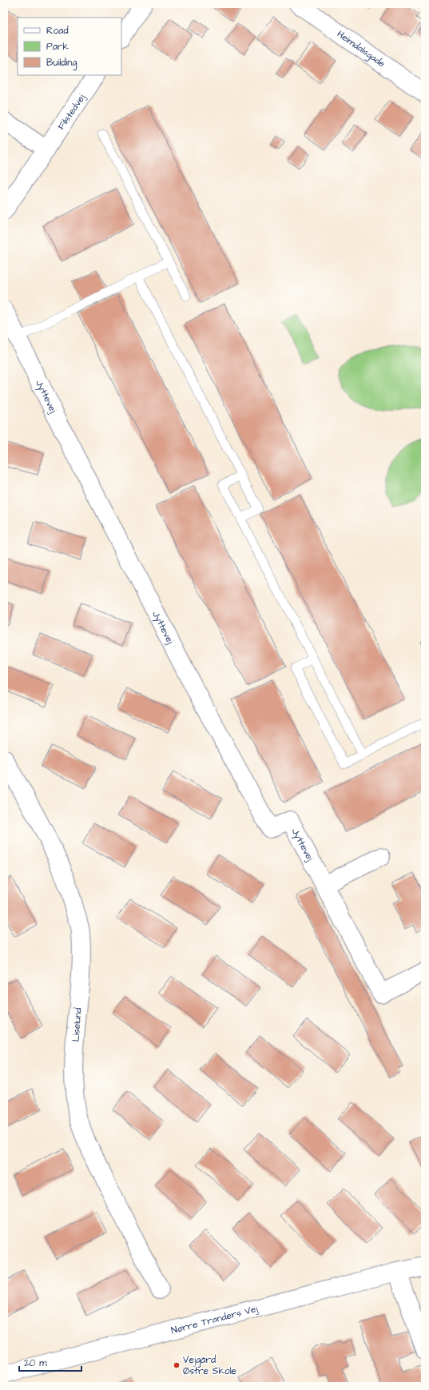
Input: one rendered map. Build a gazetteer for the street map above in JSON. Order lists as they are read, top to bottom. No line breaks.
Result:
{"streets":{"street":["Heimdalsgade","Filstedvej","Jyttevej","Liselund","Nørre Tranders Vej"]},"places":["Vejgård Østre Skole"],"legend":["Road","Park","Building"],"scale_bar":"20 m"}
